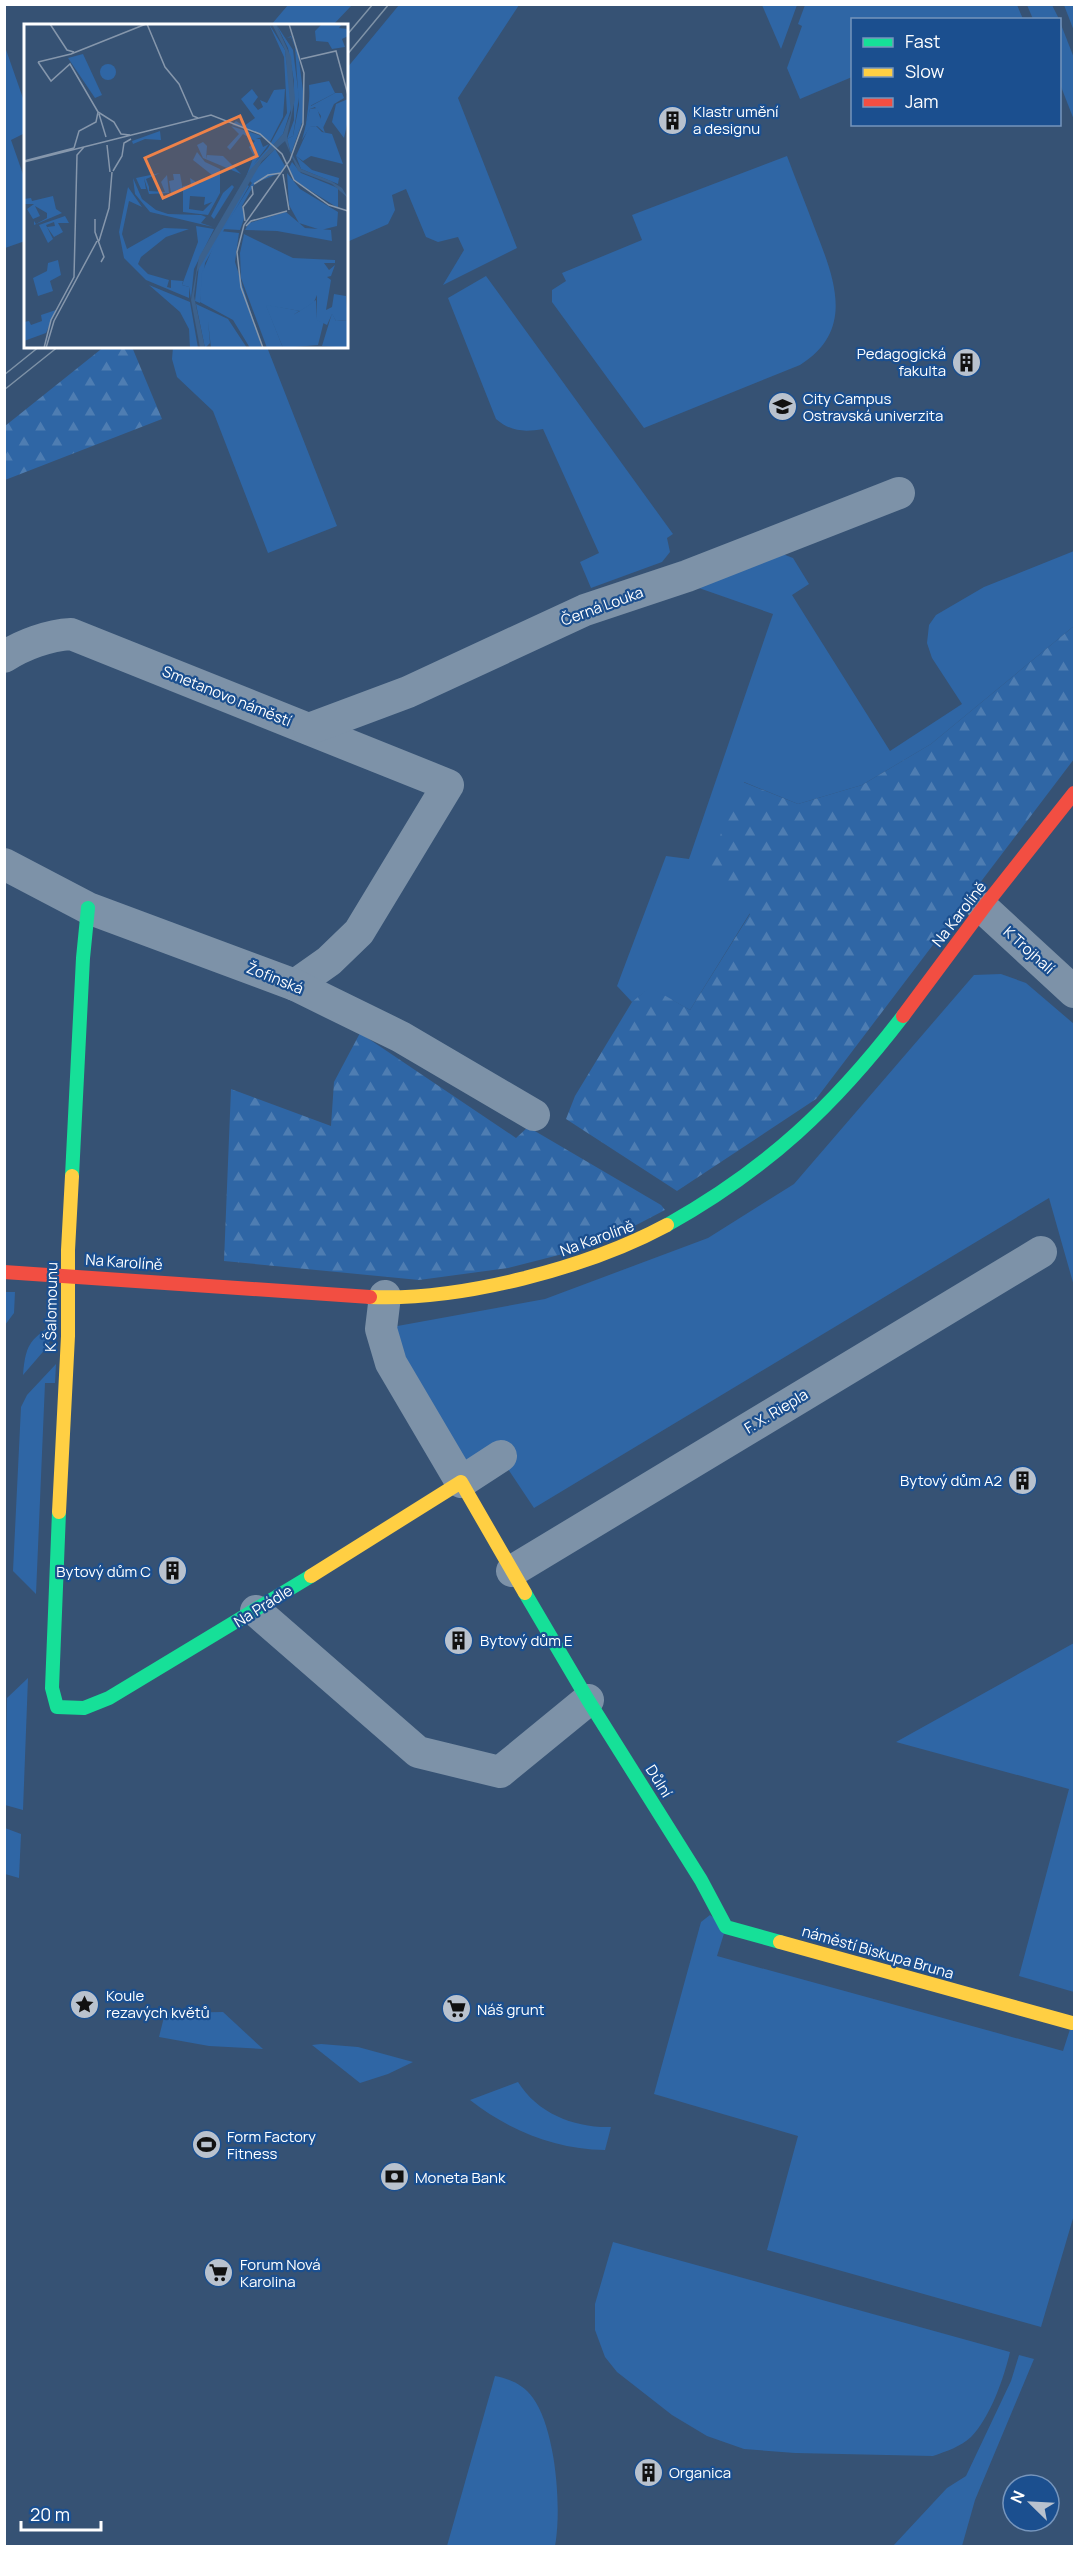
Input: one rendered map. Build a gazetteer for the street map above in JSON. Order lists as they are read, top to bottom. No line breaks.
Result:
{"streets":{"street":["Černá Louka","Smetanovo náměstí","Na Karolíně","K Trojhalí","Žofinská","K Šalomounu","F. X. Riepla","Na Prádle","Důlní","náměstí Biskupa Bruna"]},"crossings":[["Černá Louka","Smetanovo náměstí"],["Smetanovo náměstí","Žofinská"],["Na Karolíně","K Trojhalí"],["Na Karolíně","K Šalomounu"],["Žofinská","K Šalomounu"],["K Šalomounu","Na Prádle"],["Důlní","náměstí Biskupa Bruna"]],"places":{"building":["Klastr umění a designu","Pedagogická fakulta","Bytový dům A2","Bytový dům C","Bytový dům E","Organica"],"school or university":["City Campus Ostravská univerzita"],"place":["Koule rezavých květů"],"supermarket":["Náš grunt","Forum Nová Karolina"],"sports":["Form Factory Fitness"],"bank":["Moneta Bank"]},"legend":["Fast","Slow","Jam"],"scale_bar":"20 m","north":"top left"}
